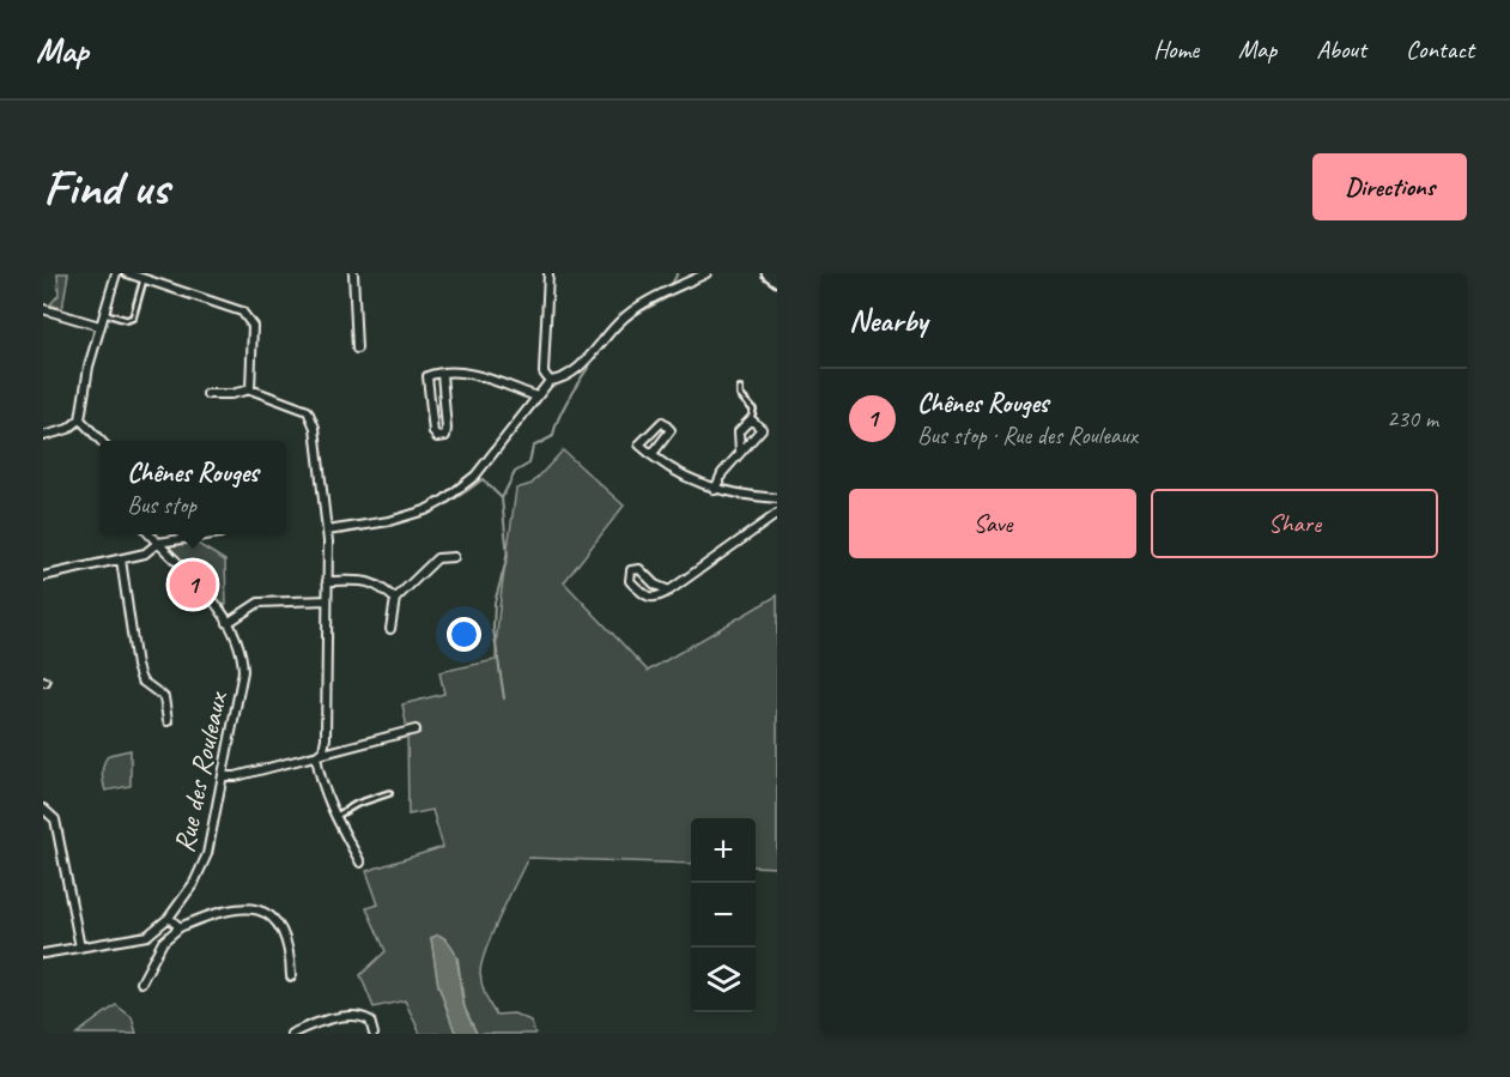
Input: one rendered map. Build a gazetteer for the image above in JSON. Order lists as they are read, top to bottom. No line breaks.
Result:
{"streets":{"street":["Rue des Rouleaux"]},"page":{"header":"Map","nav":["Home","Map","About","Contact"],"buttons":["Directions",["Save","Share"]],"title":"Find us","heading":"Nearby","list":[{"mark":"1","name":"Chênes Rouges","note":"Bus stop · Rue des Rouleaux","value":"230 m"}],"popup":["Chênes Rouges","Bus stop"],"pins":"1","map_buttons":["+","−"]}}
